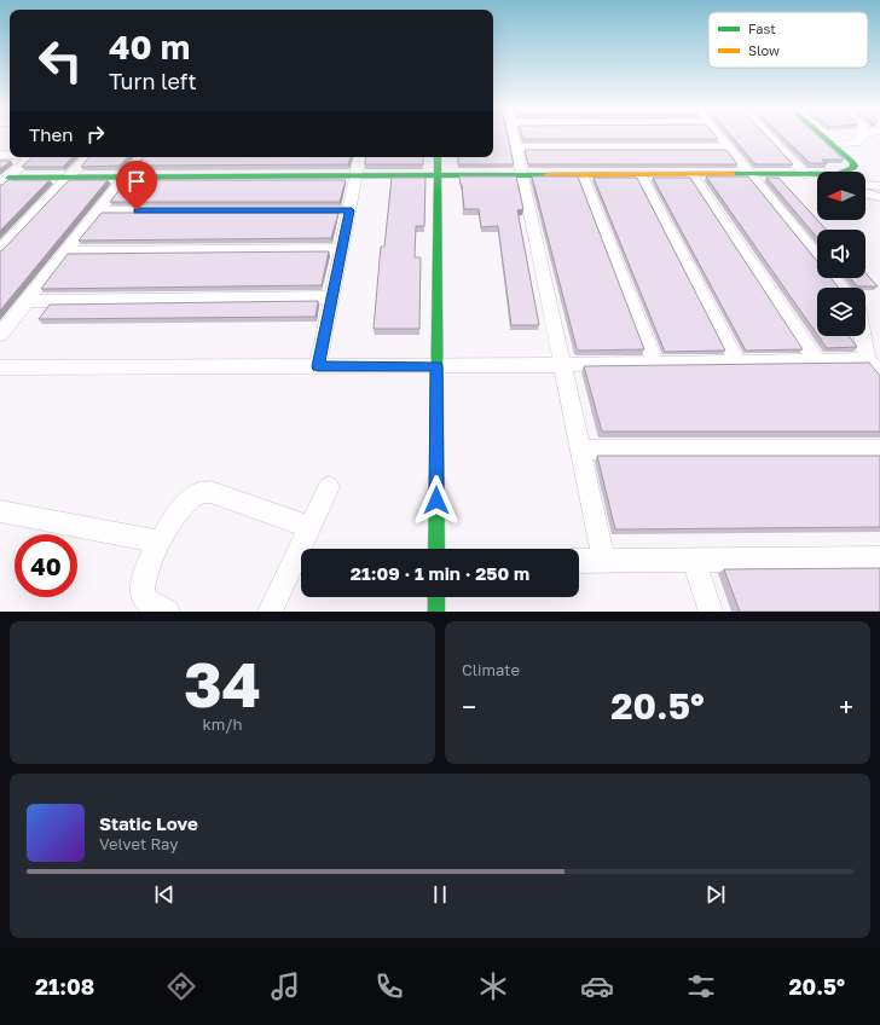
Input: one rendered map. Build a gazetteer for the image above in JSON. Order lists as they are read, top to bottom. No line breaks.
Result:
{"legend":["Fast","Slow"],"north":"left","page":{"turn":["40 m","Turn left"],"then":"Then","limit":"40","trip":"21:09 · 1 min · 250 m","tile":[["34","km/h"],"Climate"],"heat":["−","20.5°","+"],"song":["Static Love","Velvet Ray"],"tabs":["21:08","20.5°"]}}
